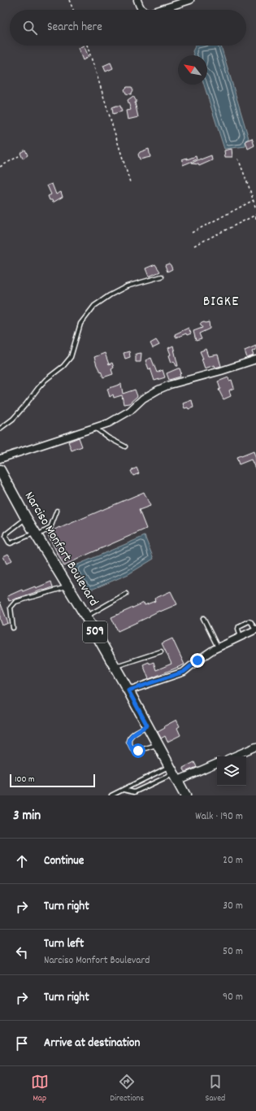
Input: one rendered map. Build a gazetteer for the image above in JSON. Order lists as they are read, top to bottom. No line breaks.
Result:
{"streets":{"main road":["Narciso Monfort Boulevard","509"]},"districts":["BIGKE"],"scale_bar":"100 m","north":"top left","page":{"search":"Search here","scale":"100 m","heading":["3 min","Walk · 190 m"],"list":[["Continue","20 m"],["Turn right","30 m"],["Turn left","Narciso Monfort Boulevard","50 m"],["Turn right","90 m"],"Arrive at destination"],"nav":["Map","Directions","Saved"]}}
